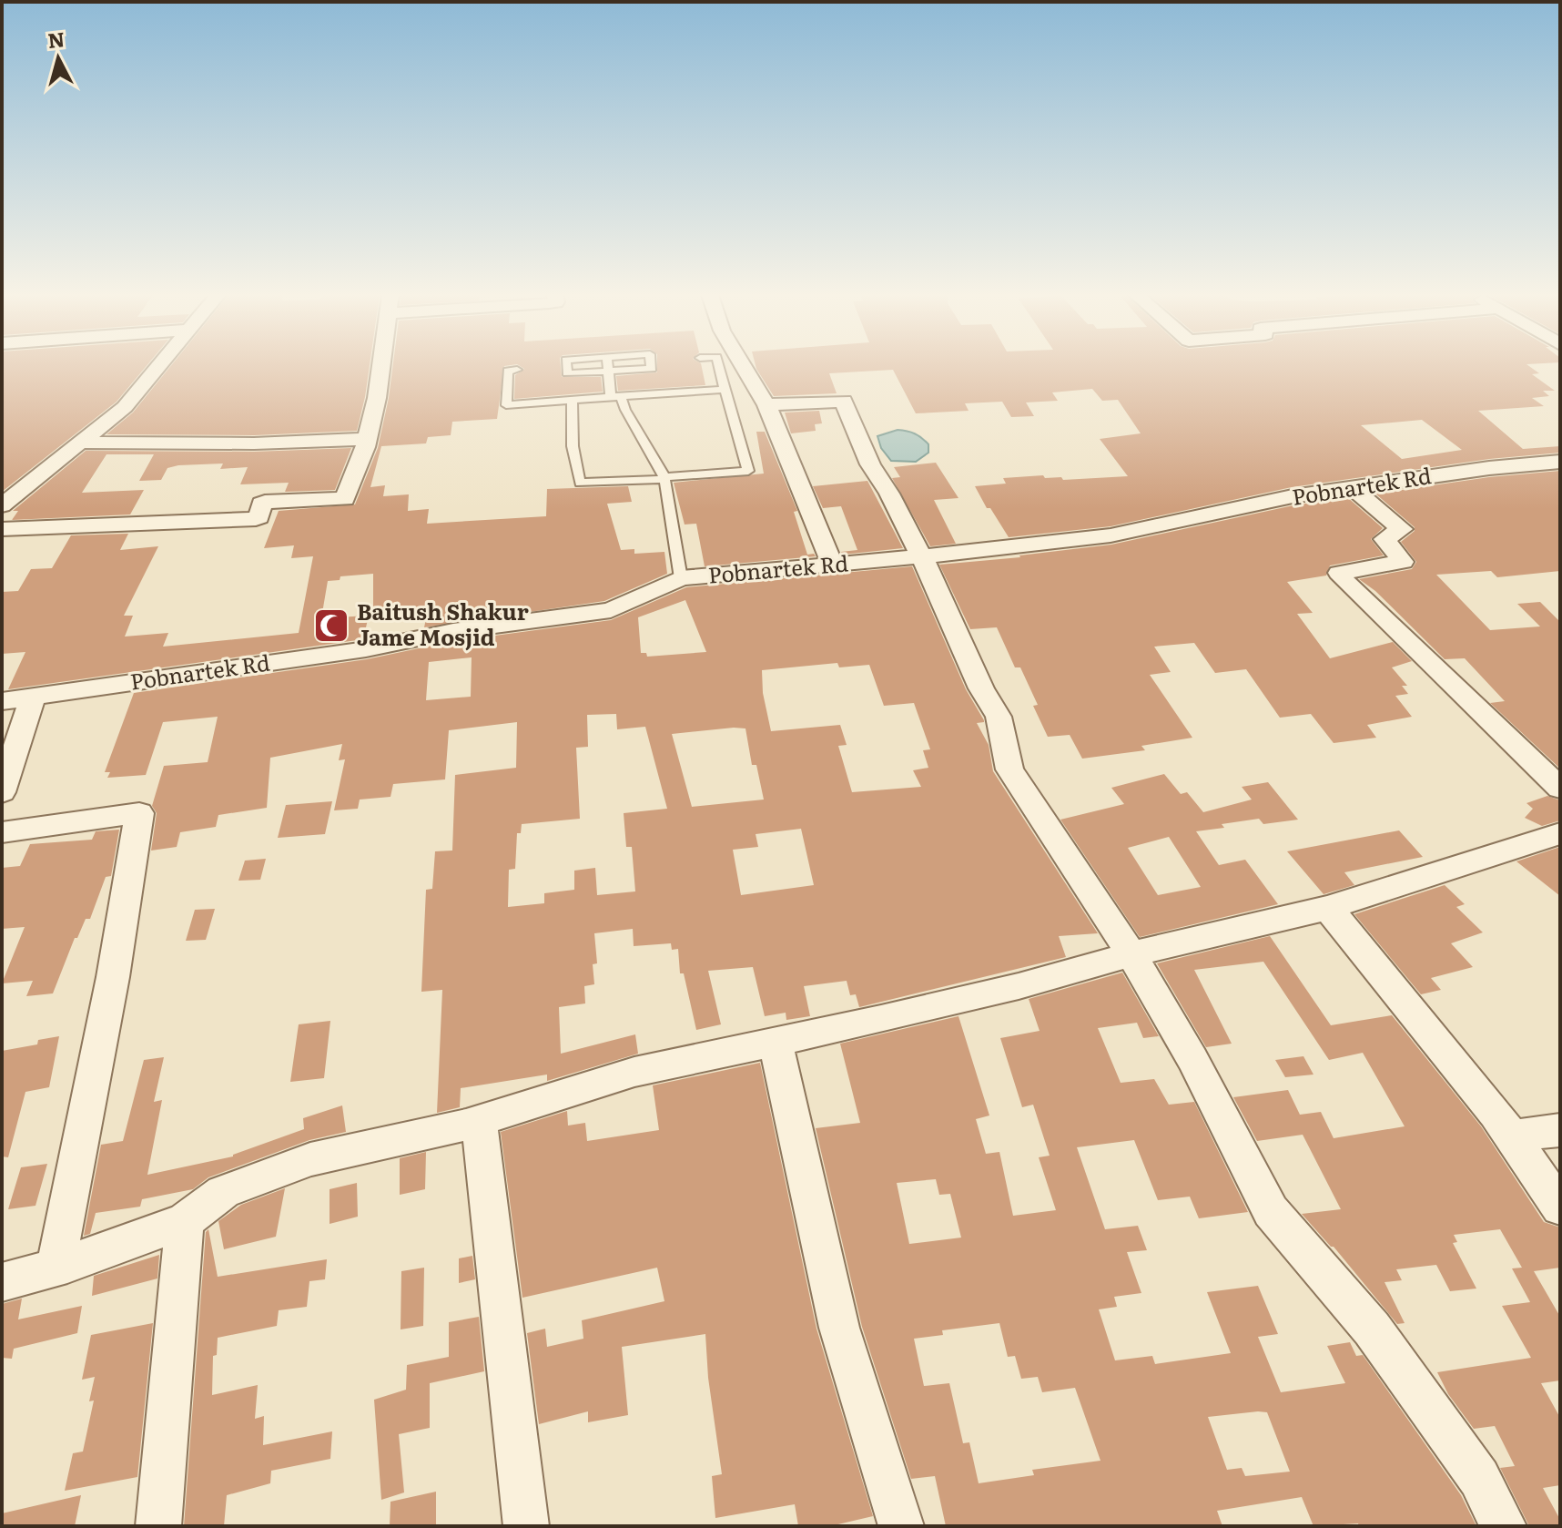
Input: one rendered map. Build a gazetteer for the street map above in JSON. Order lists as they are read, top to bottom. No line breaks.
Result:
{"streets":{"street":["Pobnartek Rd"]},"places":{"mosque":["Baitush Shakur Jame Mosjid"]},"north":"top"}
